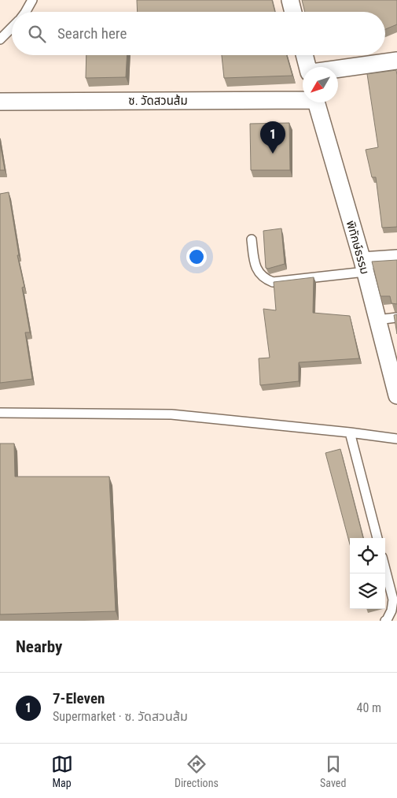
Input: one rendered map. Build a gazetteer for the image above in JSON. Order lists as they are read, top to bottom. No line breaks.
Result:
{"streets":{"street":["ซ. วัดสวนส้ม","พิทักษ์ธรรม"]},"north":"bottom left","page":{"search":"Search here","pins":"1","heading":"Nearby","list":[{"mark":"1","name":"7-Eleven","note":"Supermarket · ซ. วัดสวนส้ม","value":"40 m"}],"nav":["Map","Directions","Saved"]}}
